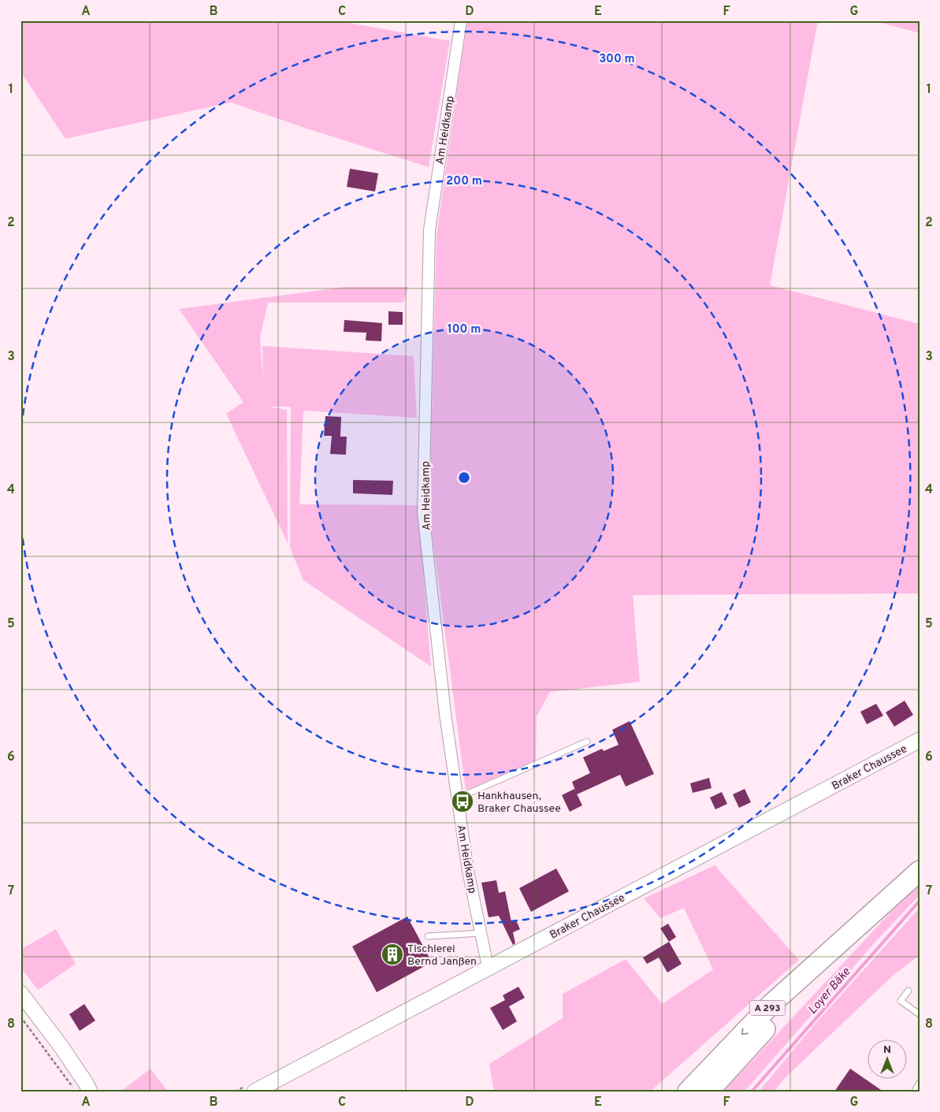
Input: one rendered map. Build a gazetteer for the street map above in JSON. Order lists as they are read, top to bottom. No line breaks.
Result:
{"streets":{"highway":["A 293"],"street":["Am Heidkamp","Braker Chaussee"]},"crossings":[["Am Heidkamp","Braker Chaussee"]],"water":["Loyer Bäke"],"places":{"bus stop":["Hankhausen, Braker Chaussee"],"building":["Tischlerei Bernd Janßen"]},"north":"top","grid":{"columns":["A","B","C","D","E","F","G"],"rows":["1","2","3","4","5","6","7","8"]},"rings":["300 m","200 m","100 m"]}
